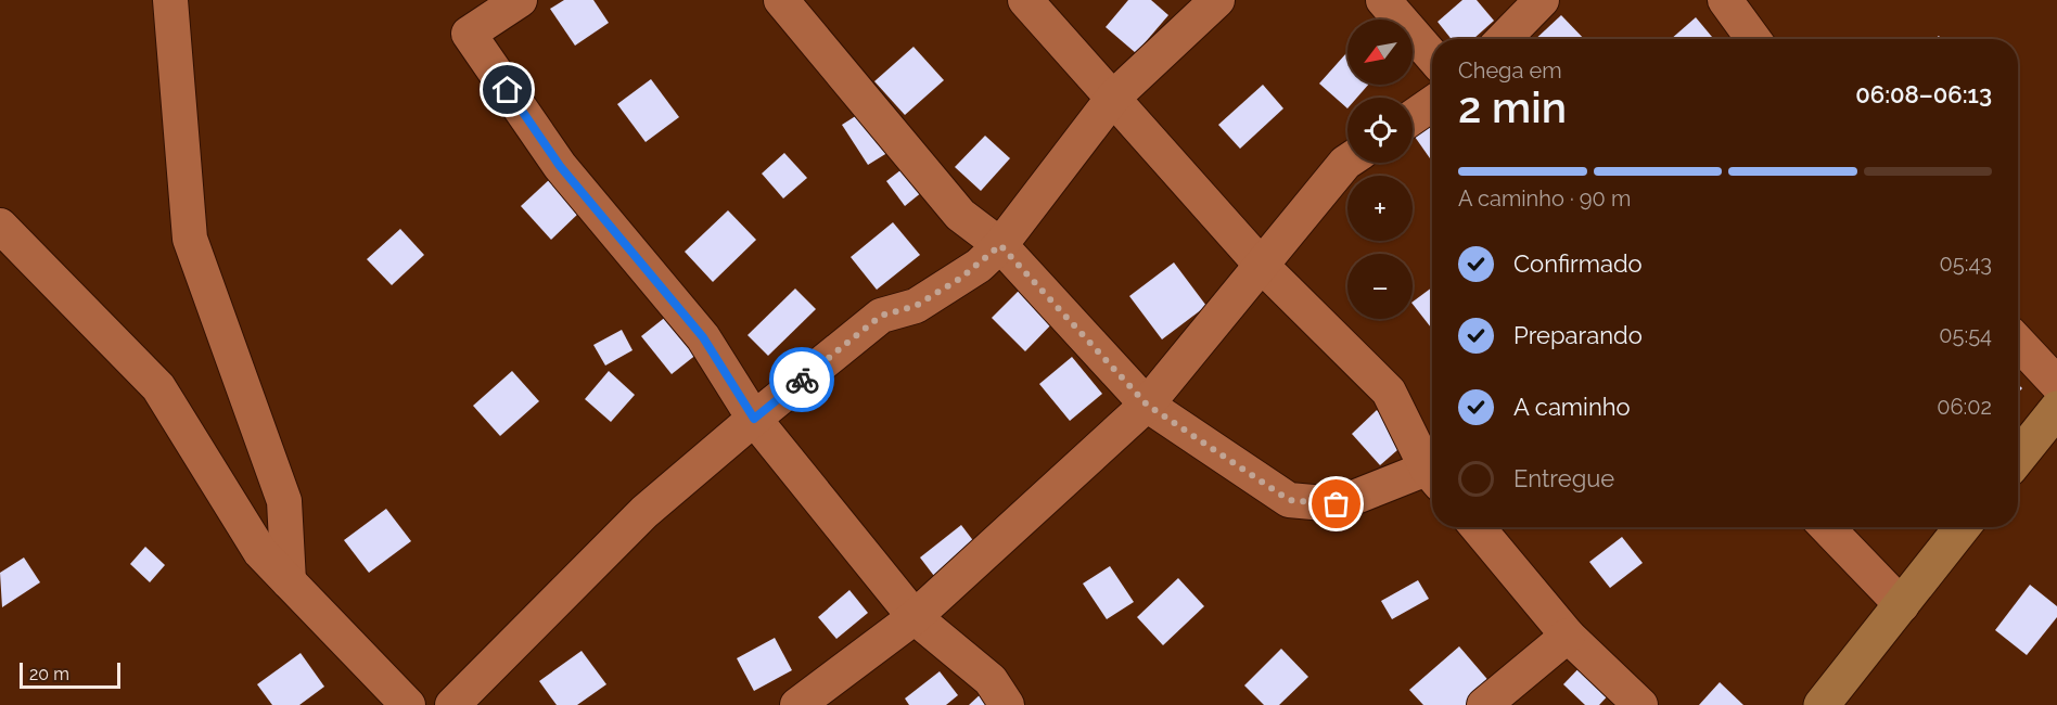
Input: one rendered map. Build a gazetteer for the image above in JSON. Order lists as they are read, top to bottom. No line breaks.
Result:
{"scale_bar":"20 m","north":"bottom left","page":{"map_buttons":["+","−"],"heading":["2 min","Chega em","06:08–06:13"],"bar":"A caminho · 90 m","list":[["Confirmado","05:43"],["Preparando","05:54"],["A caminho","06:02"],"Entregue"],"scale":"20 m"}}
